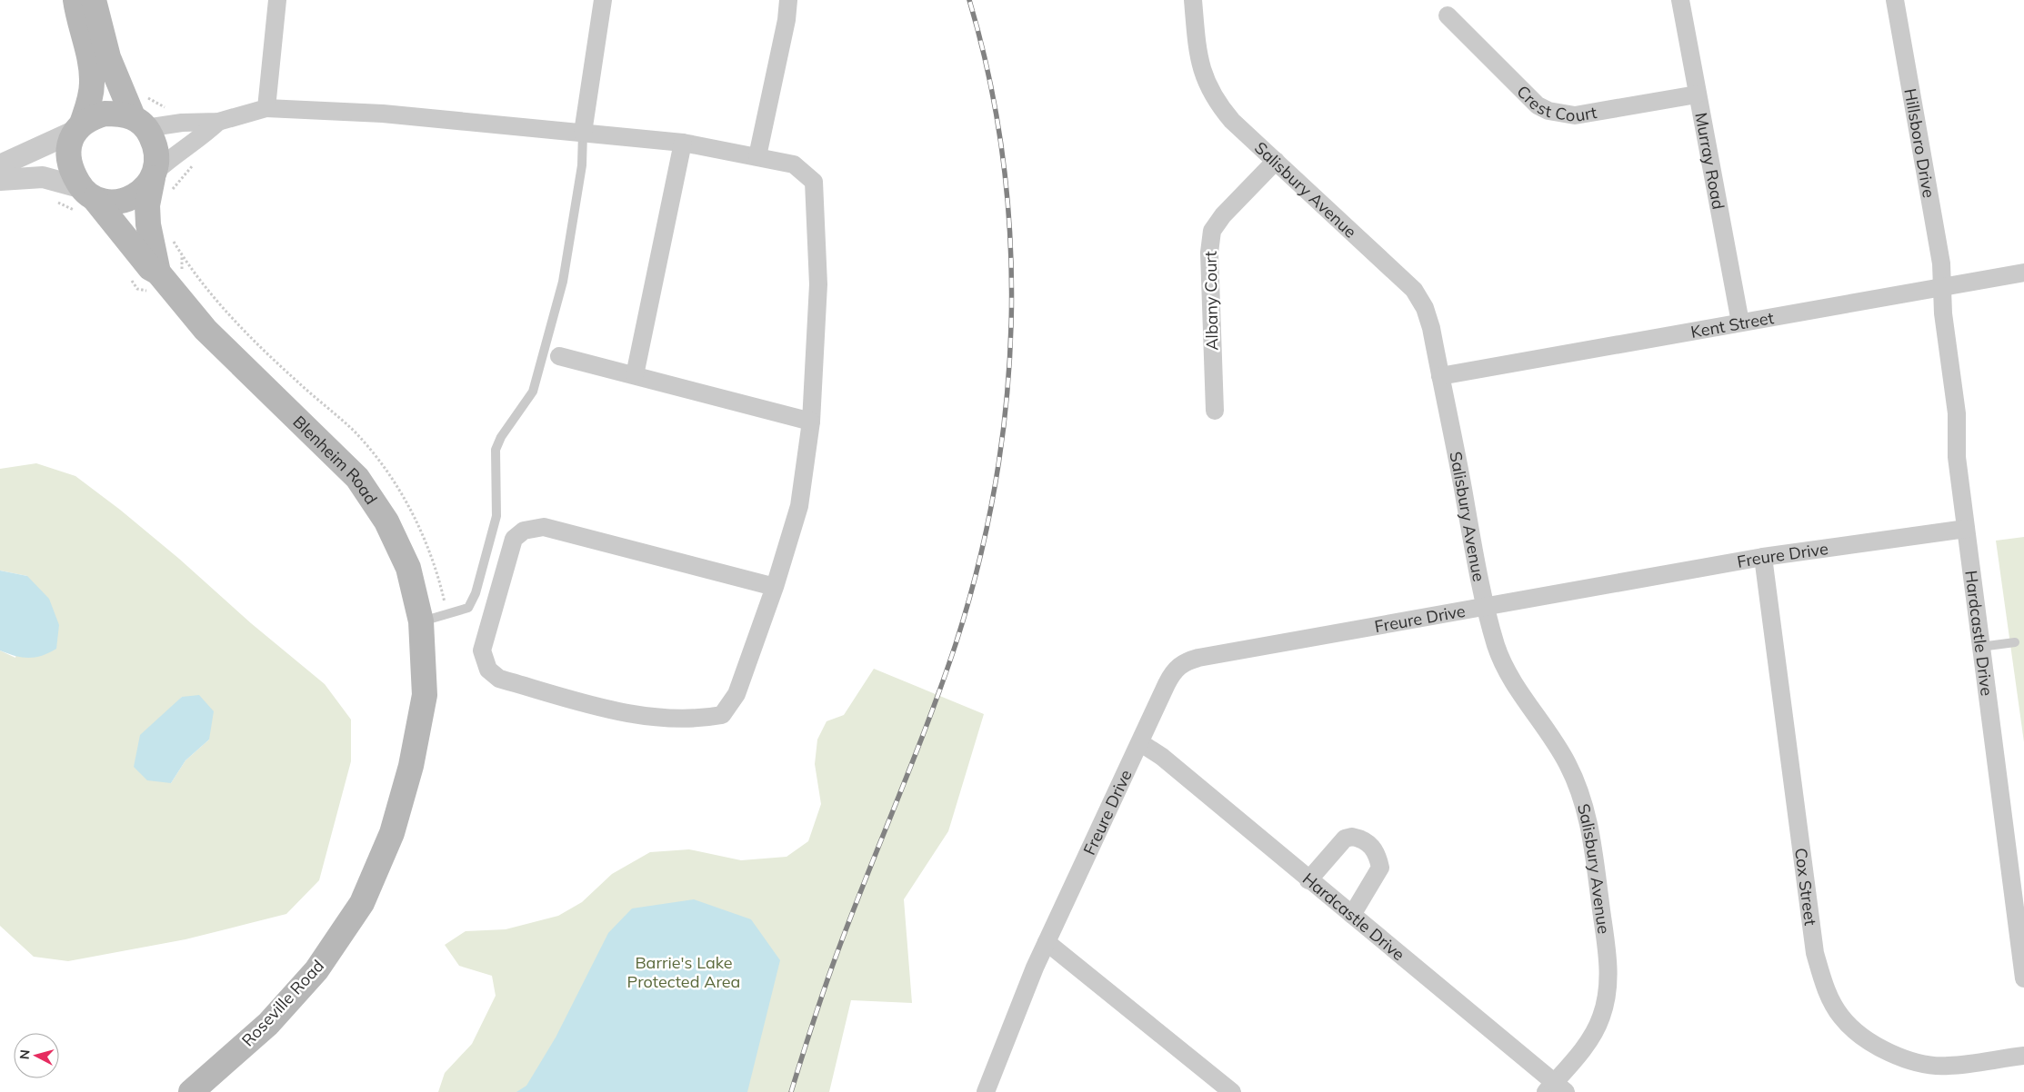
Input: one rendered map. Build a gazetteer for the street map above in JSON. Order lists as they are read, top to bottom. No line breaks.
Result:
{"streets":{"main road":["Blenheim Road","Roseville Road"],"street":["Crest Court","Hillsboro Drive","Murray Road","Salisbury Avenue","Albany Court","Kent Street","Freure Drive","Hardcastle Drive","Cox Street"]},"crossings":[["Crest Court","Murray Road"],["Hillsboro Drive","Kent Street"],["Hillsboro Drive","Hardcastle Drive"],["Murray Road","Kent Street"],["Salisbury Avenue","Albany Court"],["Salisbury Avenue","Kent Street"],["Salisbury Avenue","Freure Drive"],["Salisbury Avenue","Hardcastle Drive"],["Kent Street","Hardcastle Drive"],["Blenheim Road","Roseville Road"],["Freure Drive","Hardcastle Drive"],["Freure Drive","Cox Street"]],"parks":["Barrie's Lake Protected Area"],"north":"left"}
